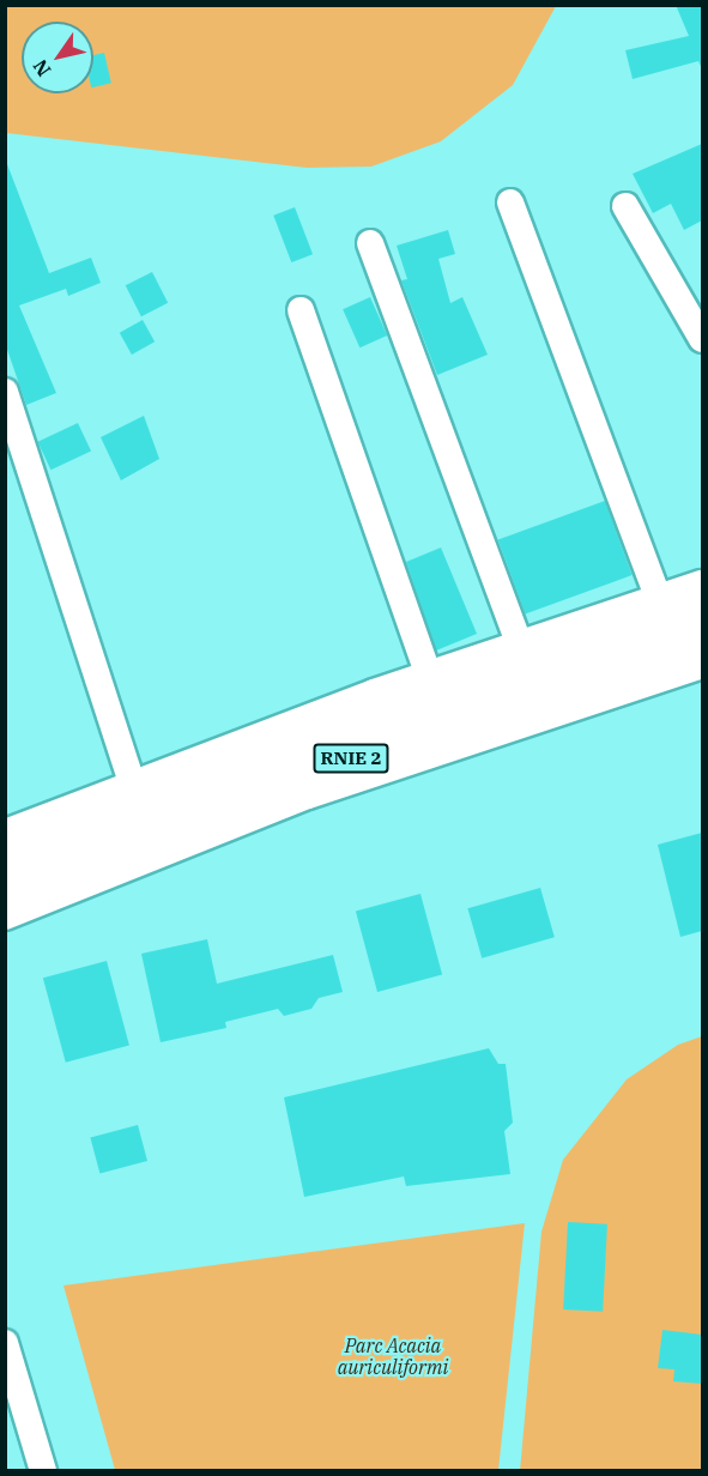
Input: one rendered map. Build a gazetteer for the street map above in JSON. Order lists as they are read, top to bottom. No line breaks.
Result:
{"streets":{"highway":["RNIE 2"]},"parks":["Parc Acacia auriculiformi"],"north":"bottom left"}
